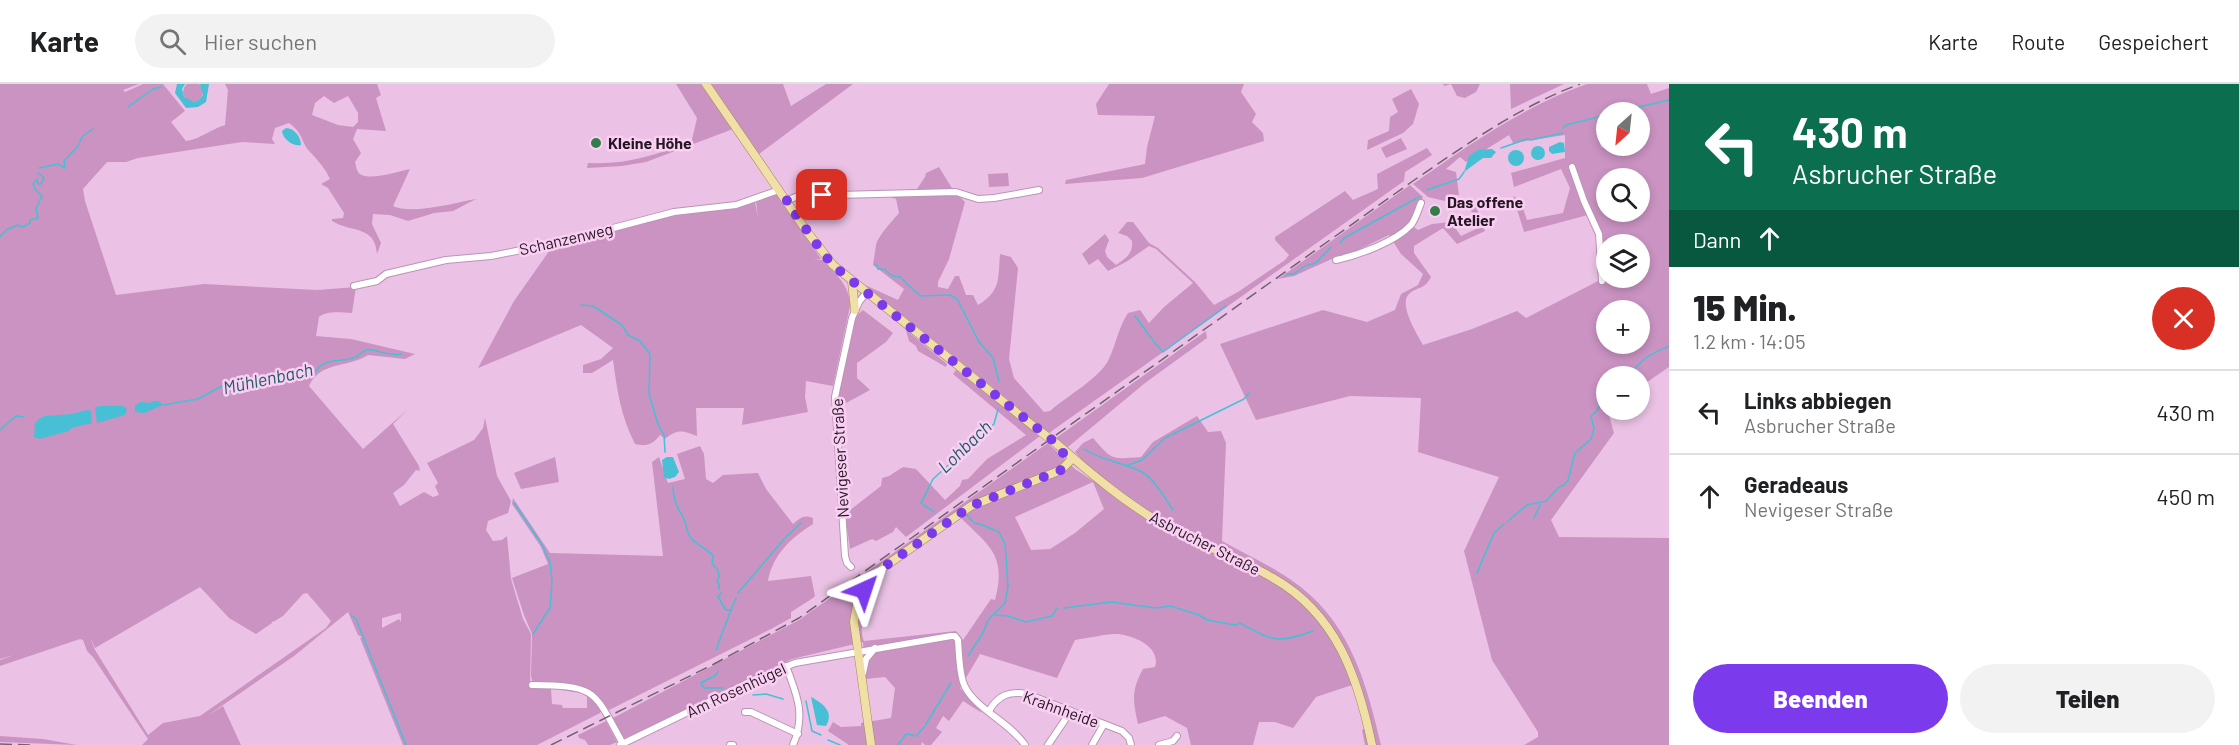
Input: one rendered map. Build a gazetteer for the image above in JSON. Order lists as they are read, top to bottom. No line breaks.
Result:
{"streets":{"main road":["Asbrucher Straße"],"street":["Schanzenweg","Nevigeser Straße","Am Rosenhügel","Krahnheide"]},"crossings":[["Nevigeser Straße","Asbrucher Straße"],["Am Rosenhügel","Krahnheide"]],"water":["Mühlenbach","Lohbach"],"places":["Kleine Höhe","Das offene Atelier"],"north":"bottom left","page":{"header":"Karte","search":"Hier suchen","nav":["Karte","Route","Gespeichert"],"turn":["430 m","Asbrucher Straße"],"map_buttons":["+","−"],"then":"Dann","heading":["15 Min.","1.2 km · 14:05"],"list":[{"name":"Links abbiegen","note":"Asbrucher Straße","value":"430 m"},{"name":"Geradeaus","note":"Nevigeser Straße","value":"450 m"}],"buttons":["Beenden","Teilen"]}}
